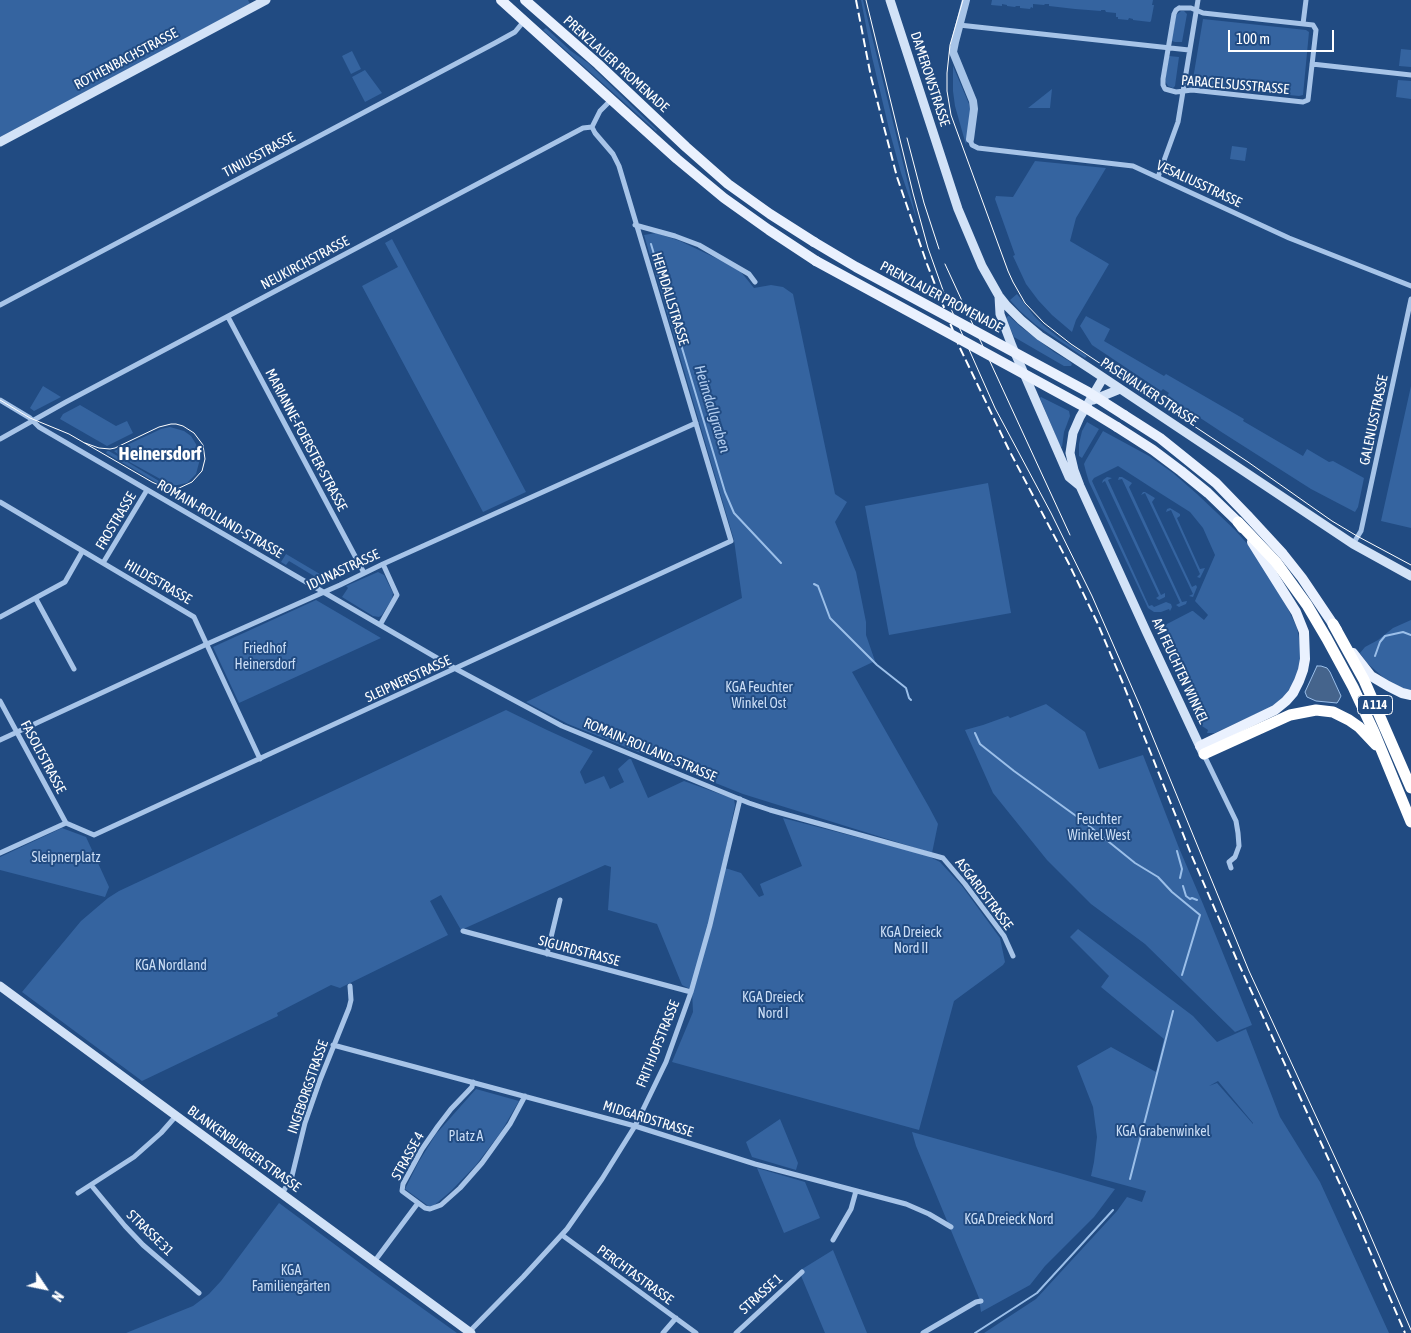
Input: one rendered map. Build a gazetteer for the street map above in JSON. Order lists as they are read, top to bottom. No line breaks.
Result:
{"streets":{"highway":["A 114"],"main road":["ROTHENBACHSTRASSE","PRENZLAUER PROMENADE","DAMEROWSTRASSE","PASEWALKER STRASSE","AM FEUCHTEN WINKEL","BLANKENBURGER STRASSE"],"street":["PARACELSUSSTRASSE","TINIUSSTRASSE","VESALIUSSTRASSE","NEUKIRCHSTRASSE","HEIMDALLSTRASSE","GALENUSSTRASSE","MARIANNE-FOERSTER-STRASSE","ROMAIN-ROLLAND-STRASSE","FROSTRASSE","IDUNASTRASSE","HILDESTRASSE","SLEIPNERSTRASSE","FASOLTSTRASSE","ASGARDSTRASSE","SIGURDSTRASSE","FRITHJOFSTRASSE","INGEBORGSTRASSE","MIDGARDSTRASSE","STRASSE 4","STRASSE 31","PERCHTASTRASSE","STRASSE 1"]},"crossings":[["PRENZLAUER PROMENADE","TINIUSSTRASSE"],["PRENZLAUER PROMENADE","AM FEUCHTEN WINKEL"],["PRENZLAUER PROMENADE","A 114"],["DAMEROWSTRASSE","PASEWALKER STRASSE"],["NEUKIRCHSTRASSE","HEIMDALLSTRASSE"],["NEUKIRCHSTRASSE","MARIANNE-FOERSTER-STRASSE"],["NEUKIRCHSTRASSE","ROMAIN-ROLLAND-STRASSE"],["HEIMDALLSTRASSE","IDUNASTRASSE"],["HEIMDALLSTRASSE","SLEIPNERSTRASSE"],["PASEWALKER STRASSE","GALENUSSTRASSE"],["PASEWALKER STRASSE","AM FEUCHTEN WINKEL"],["MARIANNE-FOERSTER-STRASSE","IDUNASTRASSE"],["ROMAIN-ROLLAND-STRASSE","FROSTRASSE"],["ROMAIN-ROLLAND-STRASSE","IDUNASTRASSE"],["ROMAIN-ROLLAND-STRASSE","SLEIPNERSTRASSE"],["ROMAIN-ROLLAND-STRASSE","ASGARDSTRASSE"],["ROMAIN-ROLLAND-STRASSE","FRITHJOFSTRASSE"],["FROSTRASSE","HILDESTRASSE"],["IDUNASTRASSE","HILDESTRASSE"],["IDUNASTRASSE","FASOLTSTRASSE"],["HILDESTRASSE","SLEIPNERSTRASSE"],["SLEIPNERSTRASSE","FASOLTSTRASSE"],["SIGURDSTRASSE","FRITHJOFSTRASSE"],["FRITHJOFSTRASSE","MIDGARDSTRASSE"],["FRITHJOFSTRASSE","BLANKENBURGER STRASSE"],["FRITHJOFSTRASSE","PERCHTASTRASSE"],["INGEBORGSTRASSE","MIDGARDSTRASSE"],["INGEBORGSTRASSE","BLANKENBURGER STRASSE"],["MIDGARDSTRASSE","STRASSE 4"]],"districts":["Heinersdorf"],"water":["Heimdallgraben"],"parks":["Friedhof Heinersdorf","KGA Feuchter Winkel Ost","Feuchter Winkel West","Sleipnerplatz","KGA Dreieck Nord II","KGA Nordland","KGA Dreieck Nord I","KGA Grabenwinkel","Platz A","KGA Dreieck Nord","KGA Familiengärten"],"scale_bar":"100 m","north":"bottom right"}
